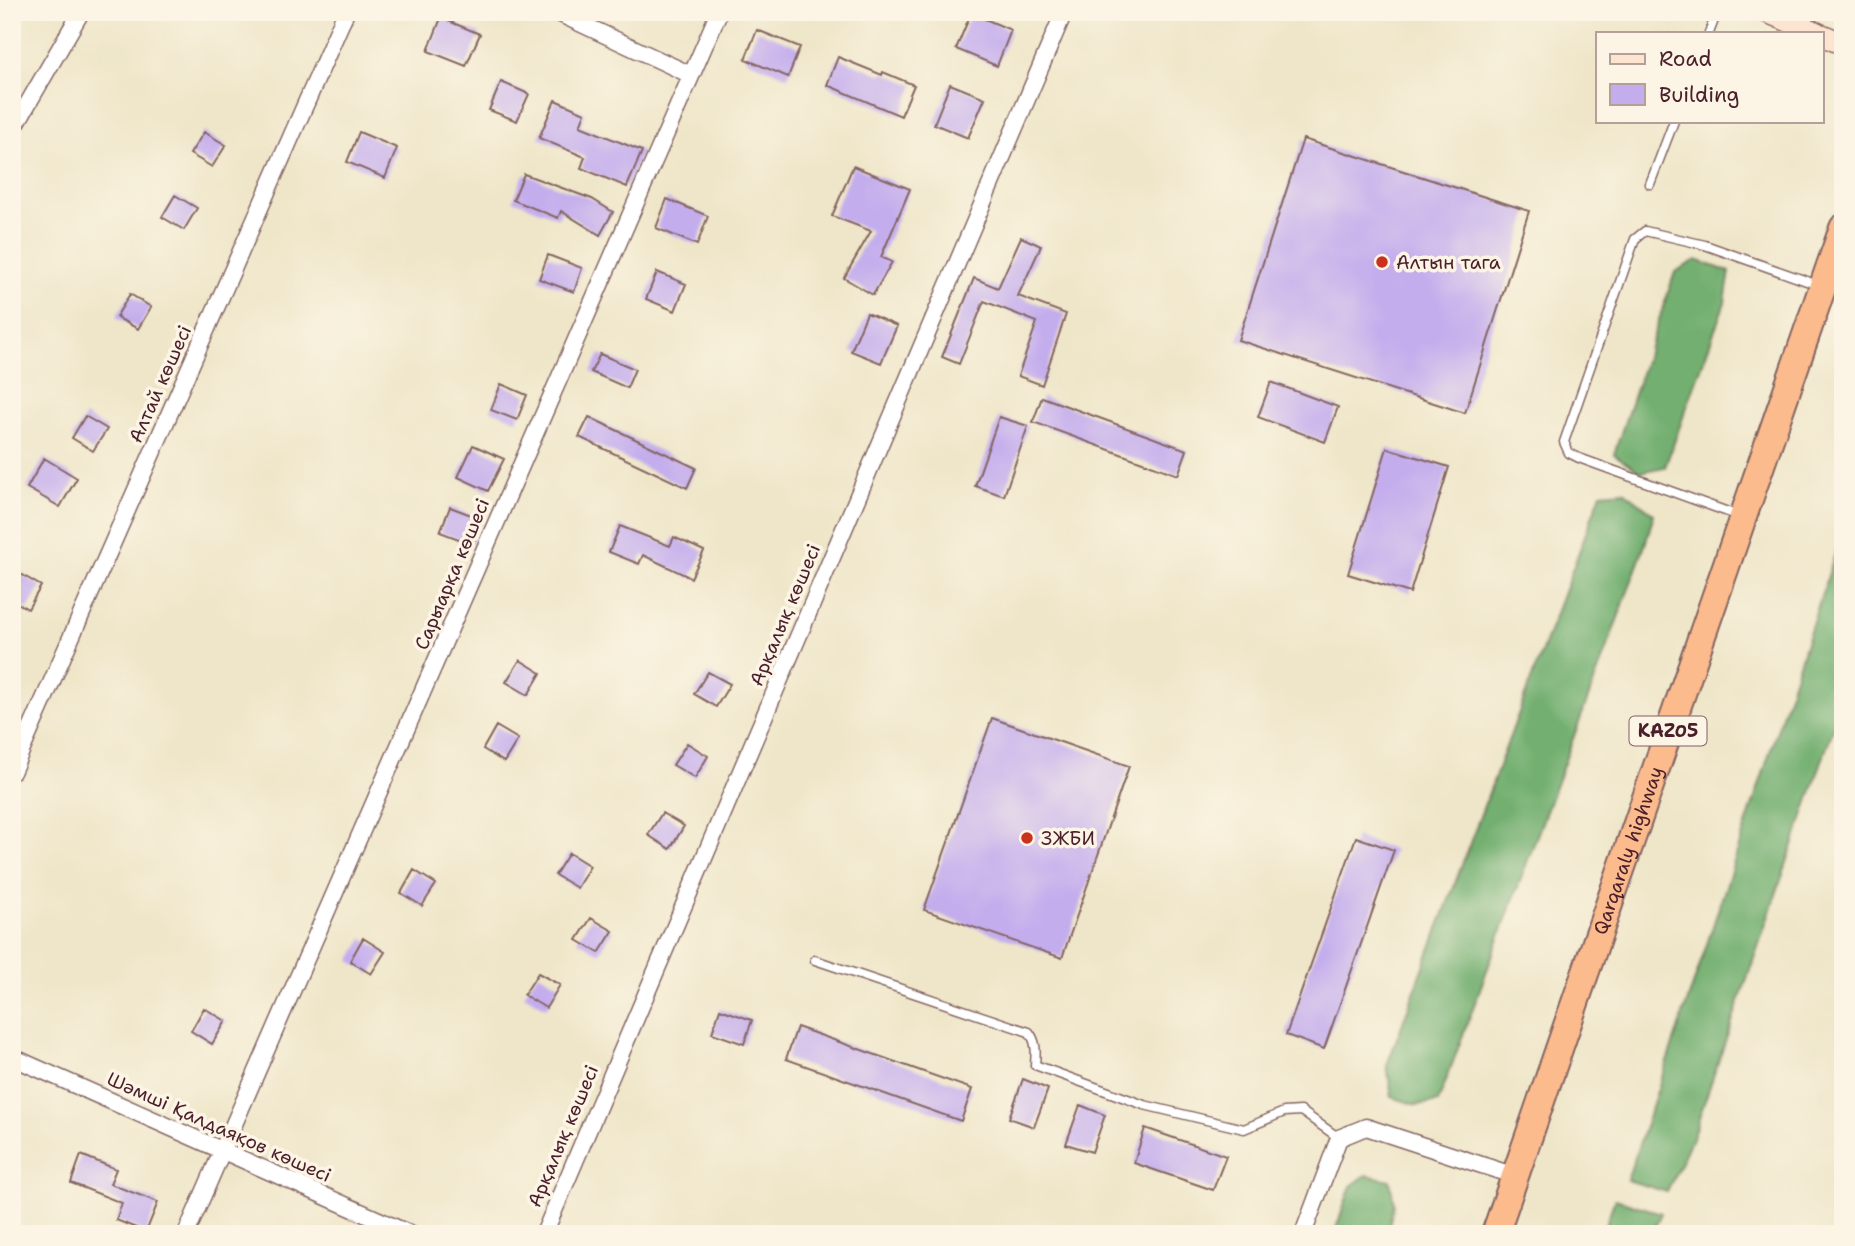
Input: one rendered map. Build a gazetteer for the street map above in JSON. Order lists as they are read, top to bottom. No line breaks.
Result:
{"streets":{"highway":["KАZ05","Qarqaraly highway"],"street":["Алтай көшесі","Сарыарқа көшесі","Арқалық көшесі","Шәмші Қалдаяқов көшесі"]},"crossings":[["Сарыарқа көшесі","Шәмші Қалдаяқов көшесі"]],"places":["Алтын тага","ЗЖБИ"],"legend":["Road","Building"]}
